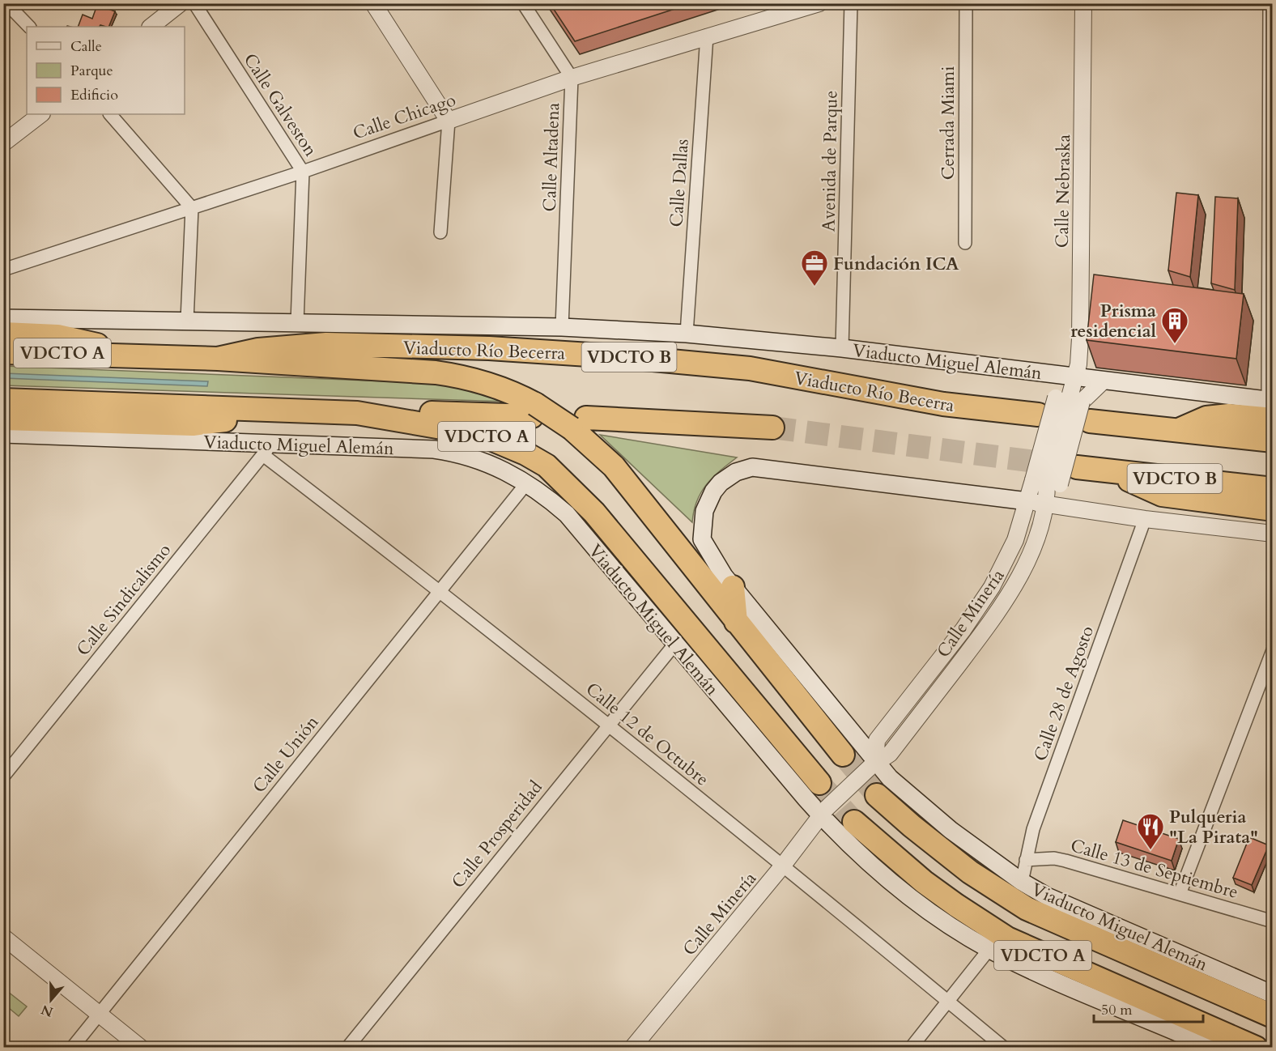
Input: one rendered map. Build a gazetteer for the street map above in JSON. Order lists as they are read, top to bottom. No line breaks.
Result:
{"streets":{"highway":["Viaducto Río Becerra","VDCTO A","VDCTO B","Viaducto Miguel Alemán"],"street":["Calle Galveston","Calle Chicago","Cerrada Miami","Calle Altadena","Avenida de Parque","Calle Dallas","Calle Nebraska","Calle Sindicalismo","Calle Minería","Calle 28 de Agosto","Calle 12 de Octubre","Calle Unión","Calle Prosperidad","Calle 13 de Septiembre"]},"crossings":[["Calle Galveston","Calle Chicago"],["Calle Galveston","Viaducto Miguel Alemán"],["Calle Chicago","Calle Altadena"],["Calle Chicago","Calle Dallas"],["Calle Altadena","Viaducto Miguel Alemán"],["Avenida de Parque","Viaducto Miguel Alemán"],["Calle Dallas","Viaducto Miguel Alemán"],["Calle Nebraska","Viaducto Miguel Alemán"],["Calle Nebraska","Calle Minería"],["Viaducto Río Becerra","VDCTO A"],["Viaducto Miguel Alemán","Calle Sindicalismo"],["Viaducto Miguel Alemán","Calle Minería"],["Viaducto Miguel Alemán","Calle 28 de Agosto"],["Viaducto Miguel Alemán","Calle 12 de Octubre"],["Viaducto Miguel Alemán","Calle Unión"],["Viaducto Miguel Alemán","Calle Prosperidad"],["Calle Sindicalismo","Calle 12 de Octubre"],["Calle Minería","Calle 12 de Octubre"],["Calle 28 de Agosto","Calle 13 de Septiembre"],["Calle 12 de Octubre","Calle Unión"],["Calle 12 de Octubre","Calle Prosperidad"]],"places":{"office":["Fundación ICA"],"building":["Prisma residencial"],"restaurant":["Pulqueria \"La Pirata\""]},"legend":["Calle","Parque","Edificio"],"scale_bar":"50 m","north":"bottom"}
